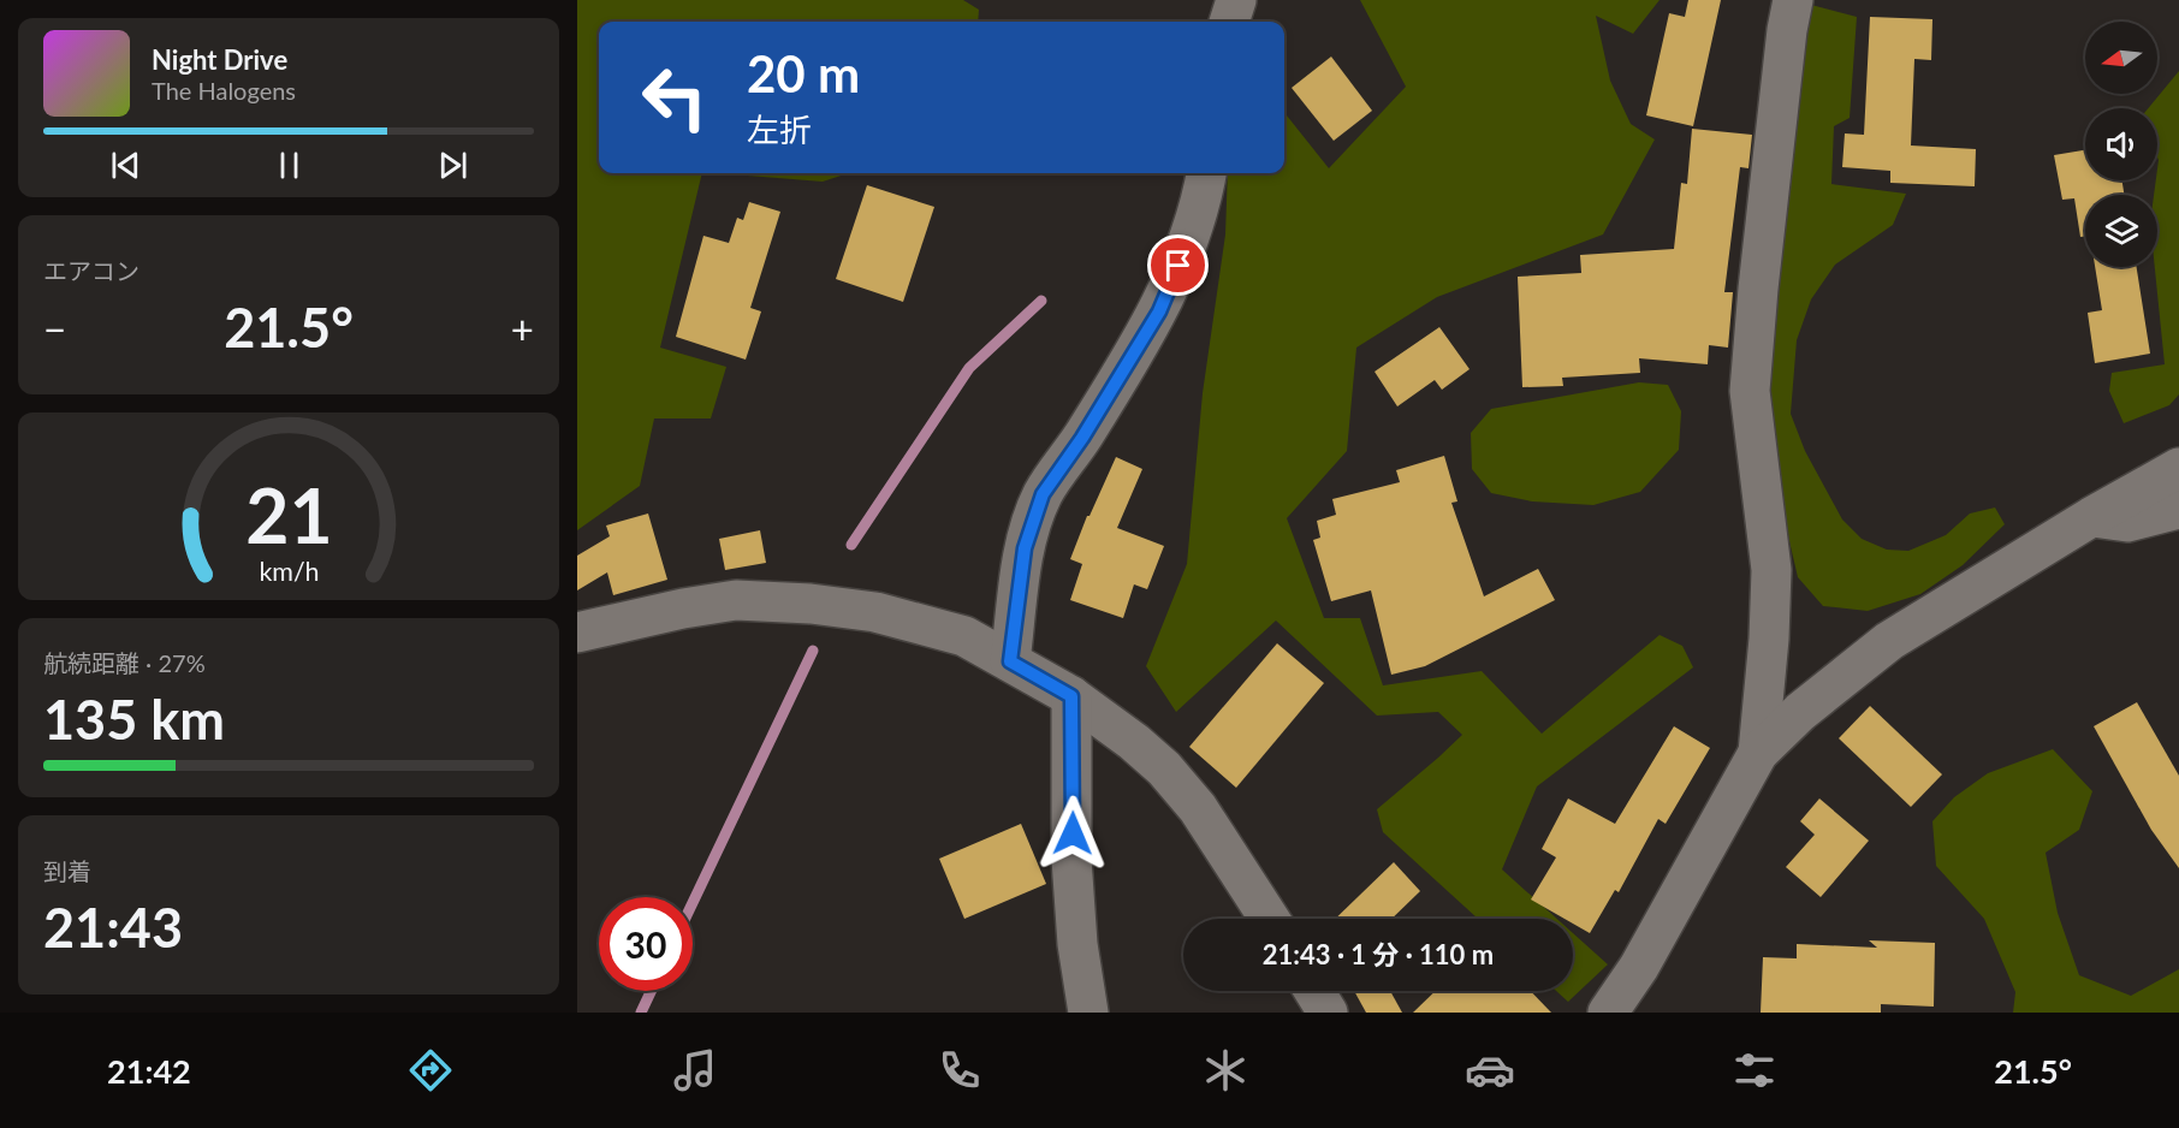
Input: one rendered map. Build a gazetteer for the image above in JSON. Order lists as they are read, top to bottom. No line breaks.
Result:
{"north":"left","page":{"turn":["20 m","左折"],"song":["Night Drive","The Halogens"],"tile":["エアコン",["航続距離 · 27%","135 km"],["到着","21:43"]],"heat":["−","21.5°","+"],"limit":"30","trip":"21:43 · 1 分 · 110 m","tabs":["21:42","21.5°"],"gauge":["21","km/h"]}}
